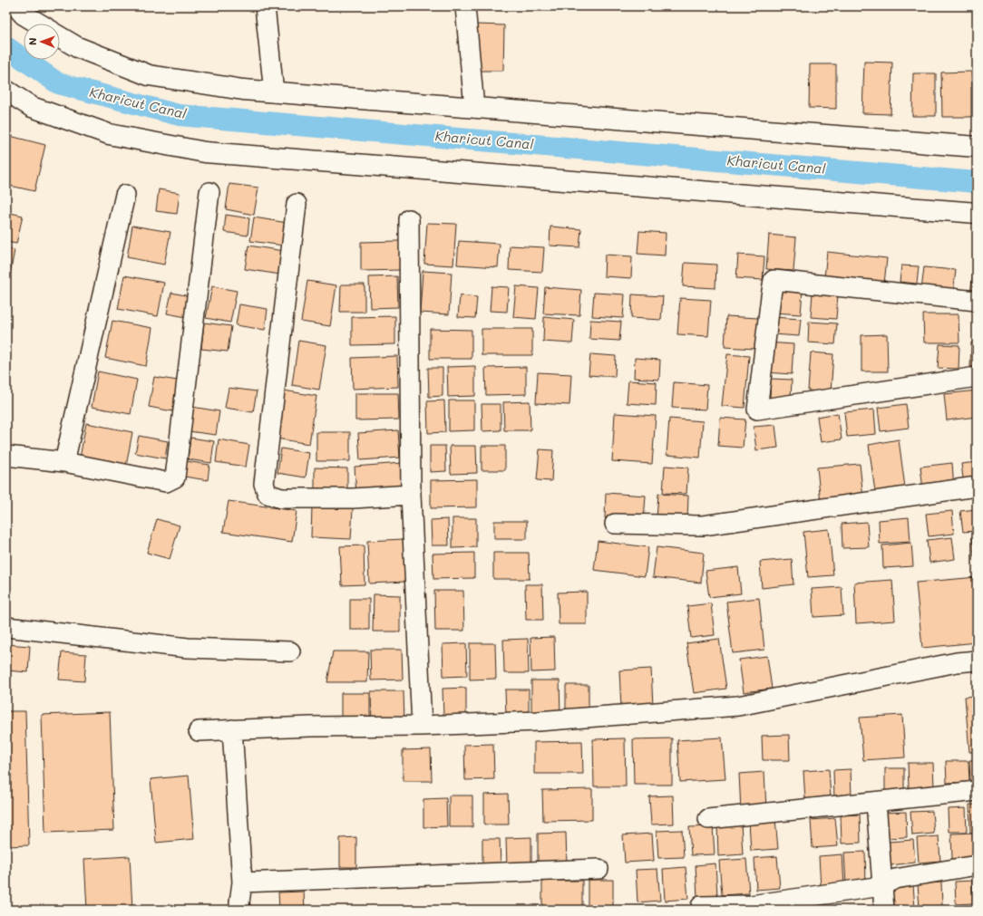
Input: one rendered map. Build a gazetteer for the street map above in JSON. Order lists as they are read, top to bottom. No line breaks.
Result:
{"water":["Kharicut Canal"],"north":"left"}
